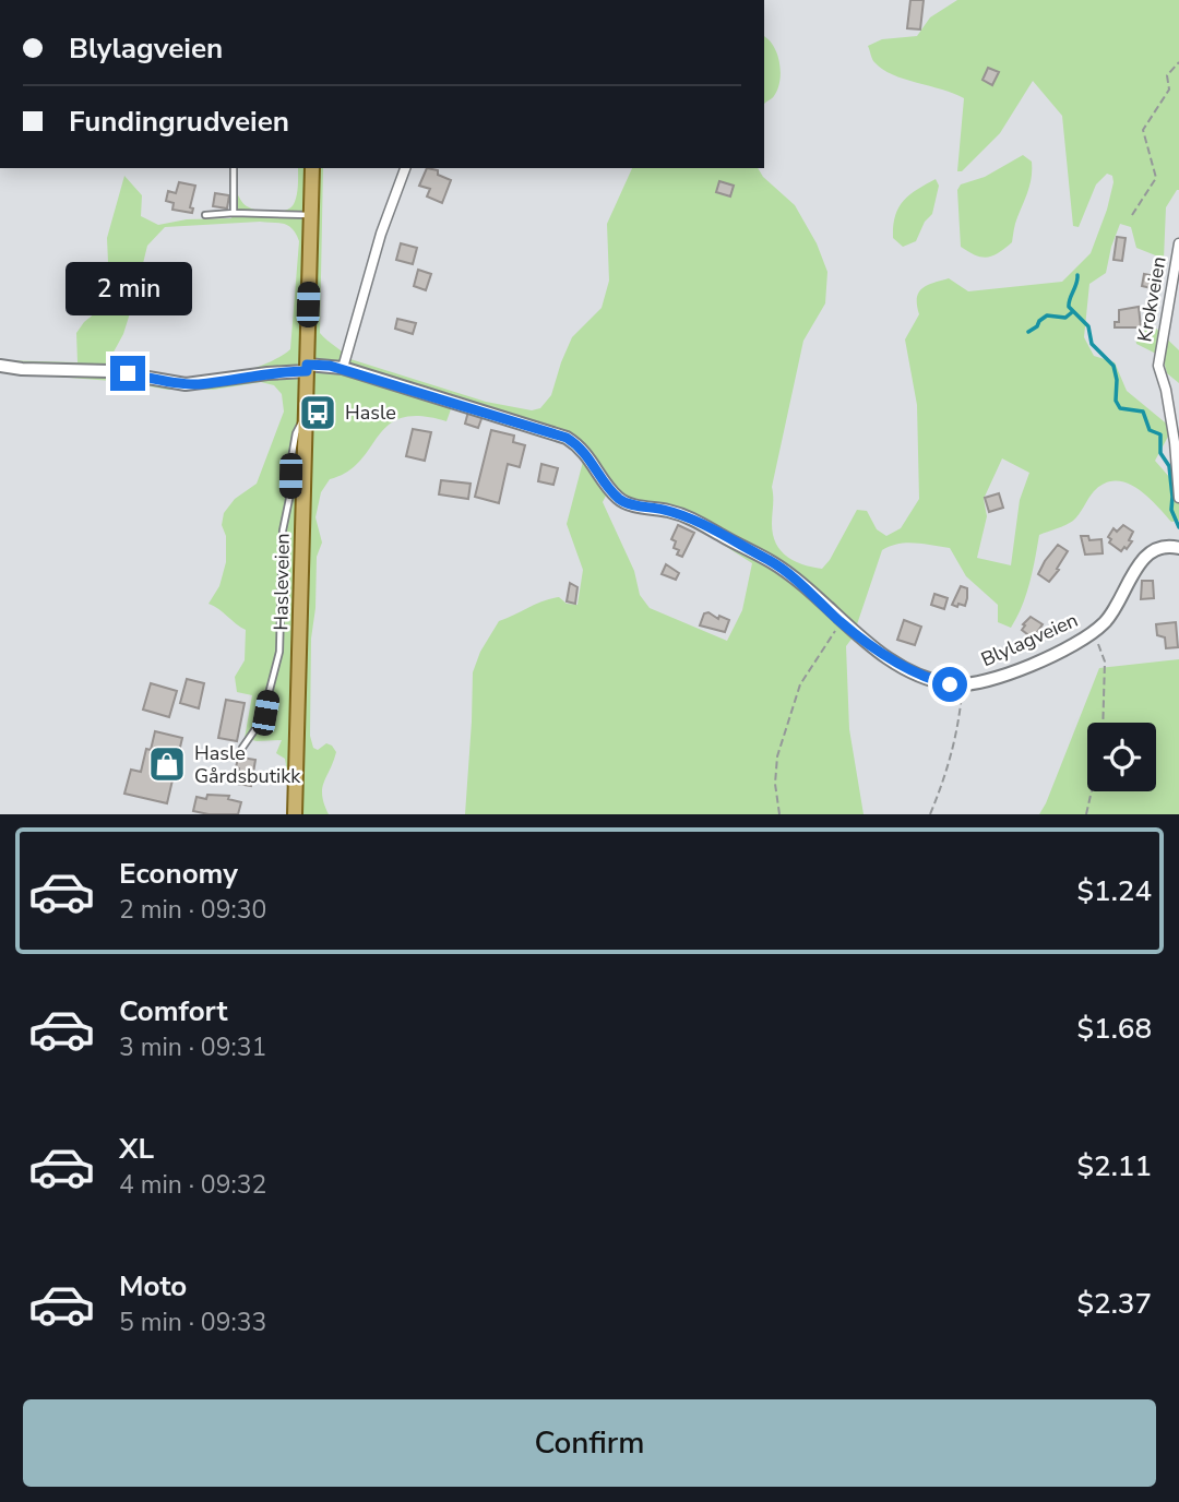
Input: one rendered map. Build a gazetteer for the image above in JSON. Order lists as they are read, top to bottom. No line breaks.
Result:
{"streets":{"main road":["Hasleveien"],"street":["Krokveien","Blylagveien"]},"crossings":[["Hasleveien","Blylagveien"]],"places":{"bus stop":["Hasle"],"shop":["Hasle Gårdsbutikk"]},"page":{"banner":["Blylagveien","Fundingrudveien"],"bubble":"2 min","list":[{"name":"Economy","note":"2 min · 09:30","value":"$1.24"},{"name":"Comfort","note":"3 min · 09:31","value":"$1.68"},{"name":"XL","note":"4 min · 09:32","value":"$2.11"},{"name":"Moto","note":"5 min · 09:33","value":"$2.37"}],"buttons":"Confirm"}}
